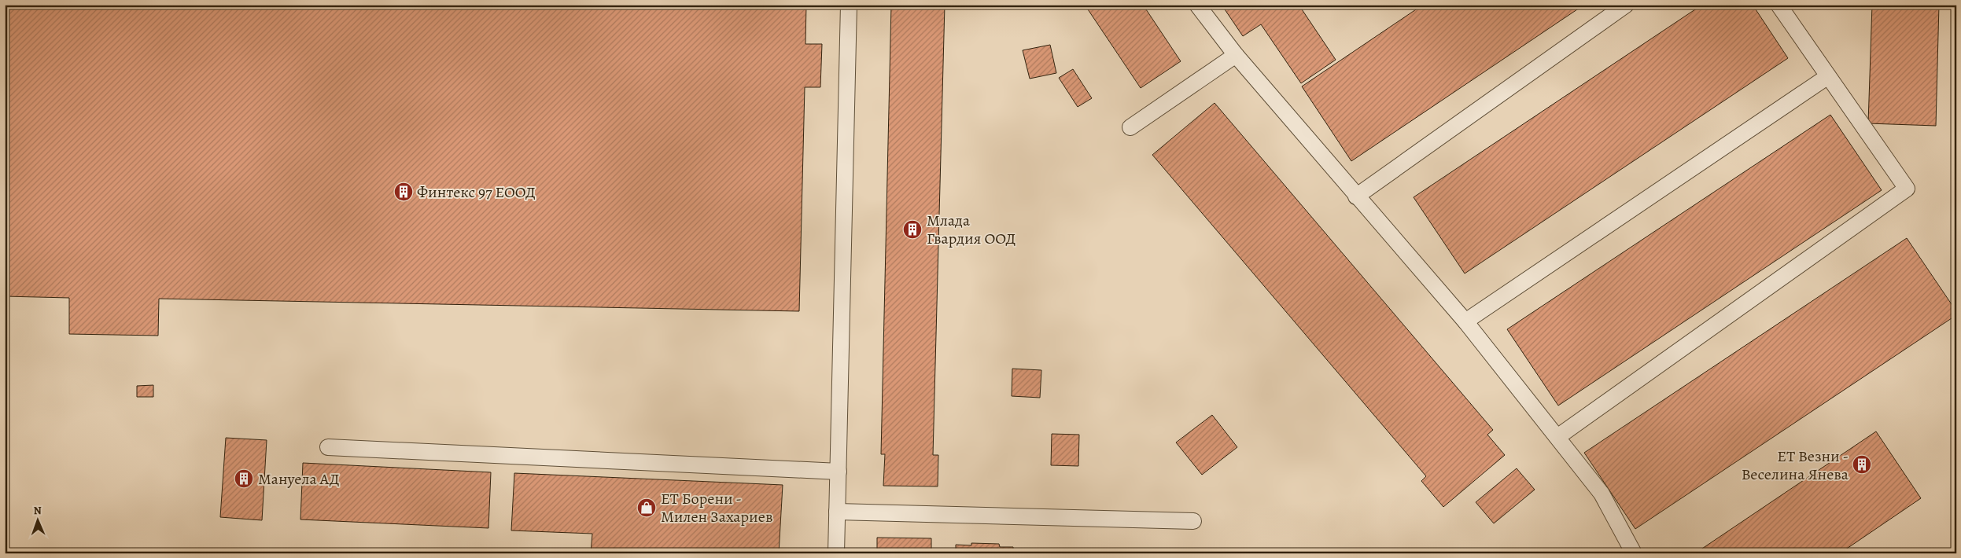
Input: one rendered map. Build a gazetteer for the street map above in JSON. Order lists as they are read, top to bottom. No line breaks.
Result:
{"places":{"building":["Финтекс 97 ЕООД","Млада Гвардия ООД","ЕТ Везни - Веселина Янева","Мануела АД"],"shop":["ЕТ Борени - Милен Захариев"]},"north":"top"}
